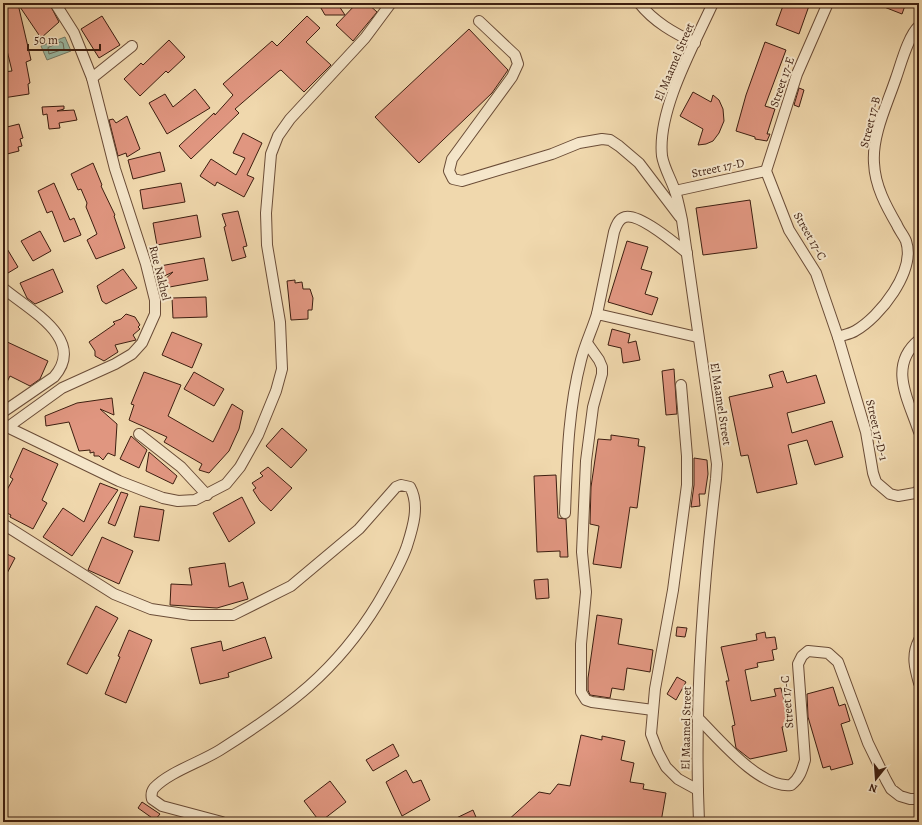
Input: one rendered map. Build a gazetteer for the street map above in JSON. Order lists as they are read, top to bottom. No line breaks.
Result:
{"streets":{"street":["El Maamel Street","Street 17-E","Street 17-B","Street 17-D","Street 17-C","Rue Nakhel","Street 17-D-1"]},"crossings":[["El Maamel Street","Street 17-D"],["El Maamel Street","Street 17-C"],["Street 17-E","Street 17-D"],["Street 17-E","Street 17-C"],["Street 17-B","Street 17-C"],["Street 17-B","Street 17-D-1"],["Street 17-D","Street 17-C"],["Street 17-C","Street 17-D-1"]],"scale_bar":"50 m","north":"bottom"}
